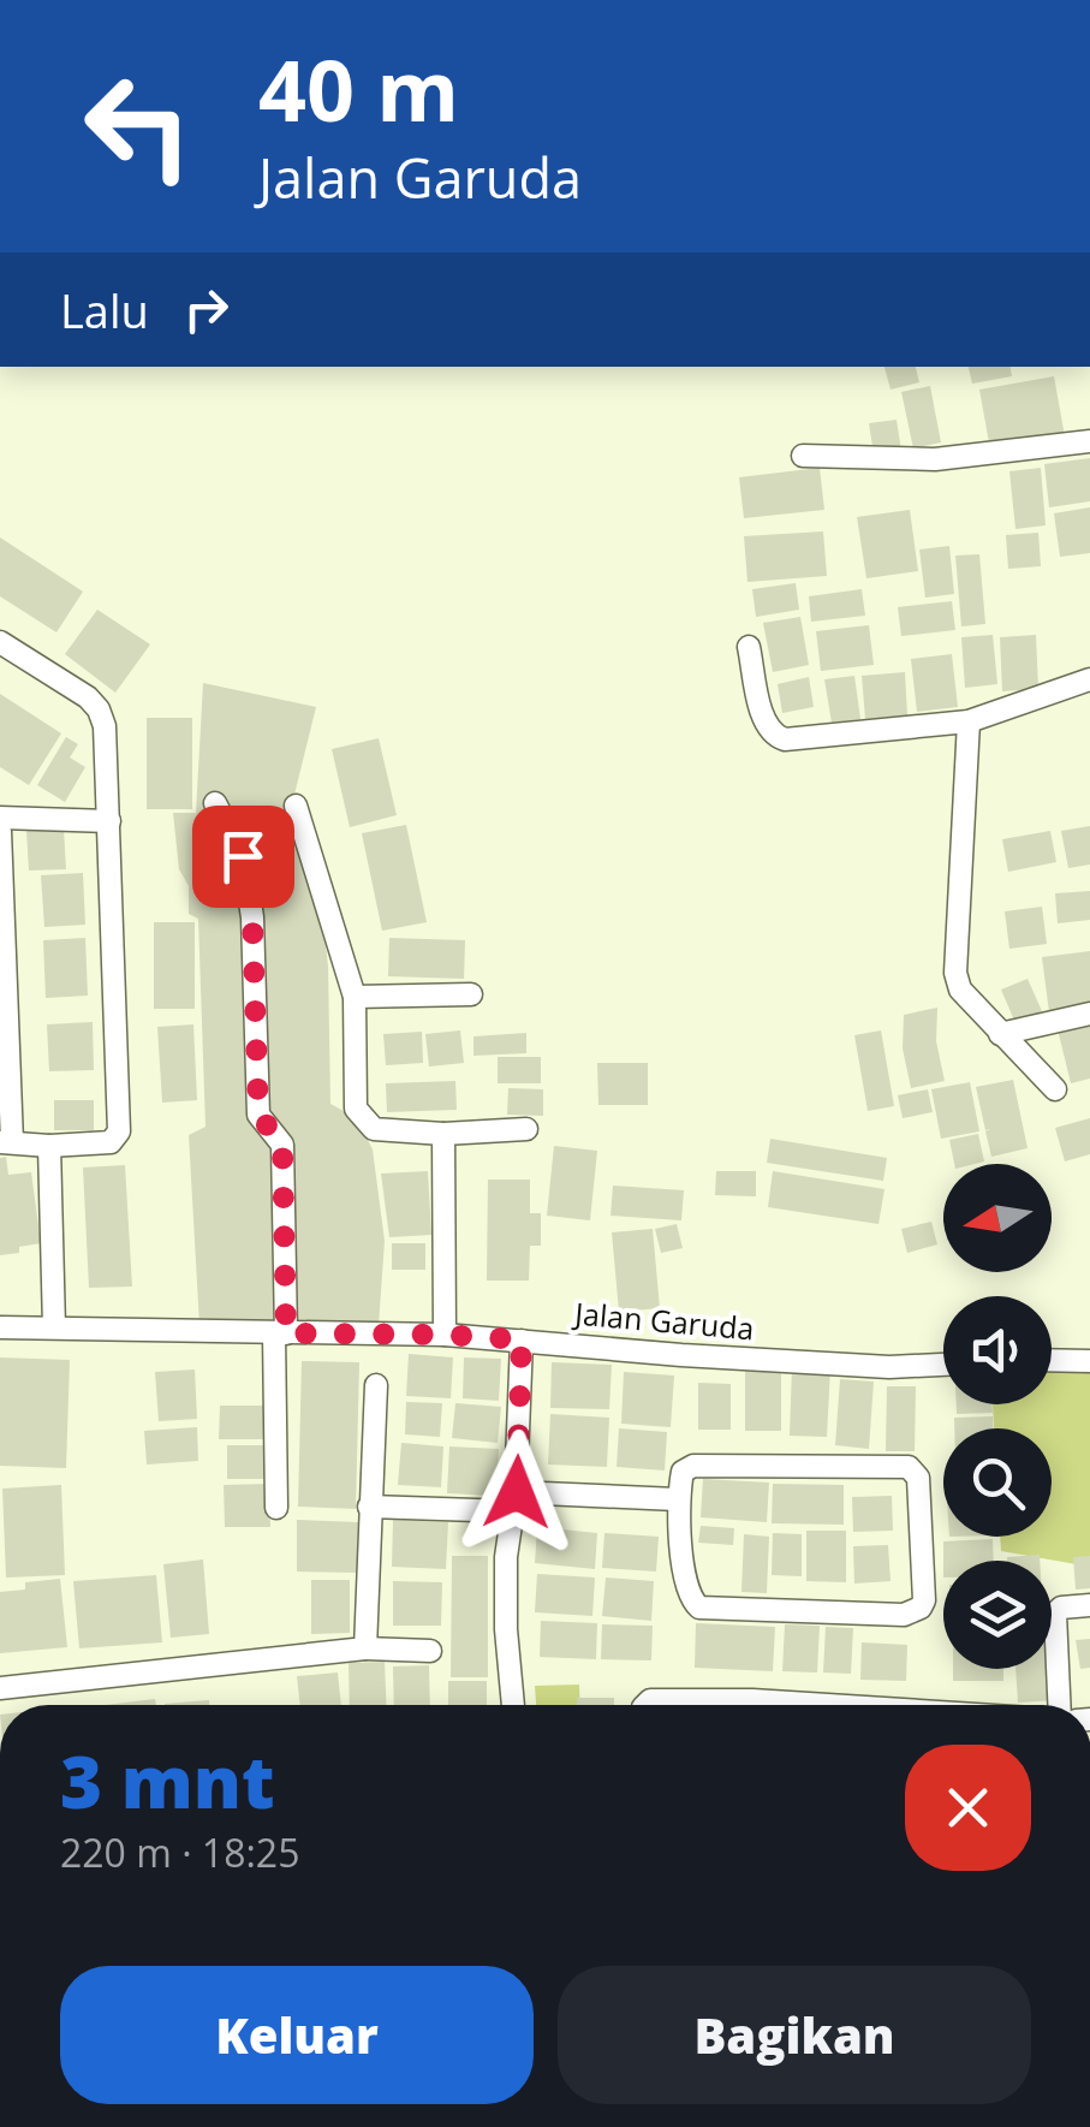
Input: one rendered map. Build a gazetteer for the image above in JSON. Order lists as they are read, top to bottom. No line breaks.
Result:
{"streets":{"street":["Jalan Garuda"]},"north":"left","page":{"turn":["40 m","Jalan Garuda"],"then":"Lalu","heading":["3 mnt","220 m · 18:25"],"buttons":["Keluar","Bagikan"]}}
